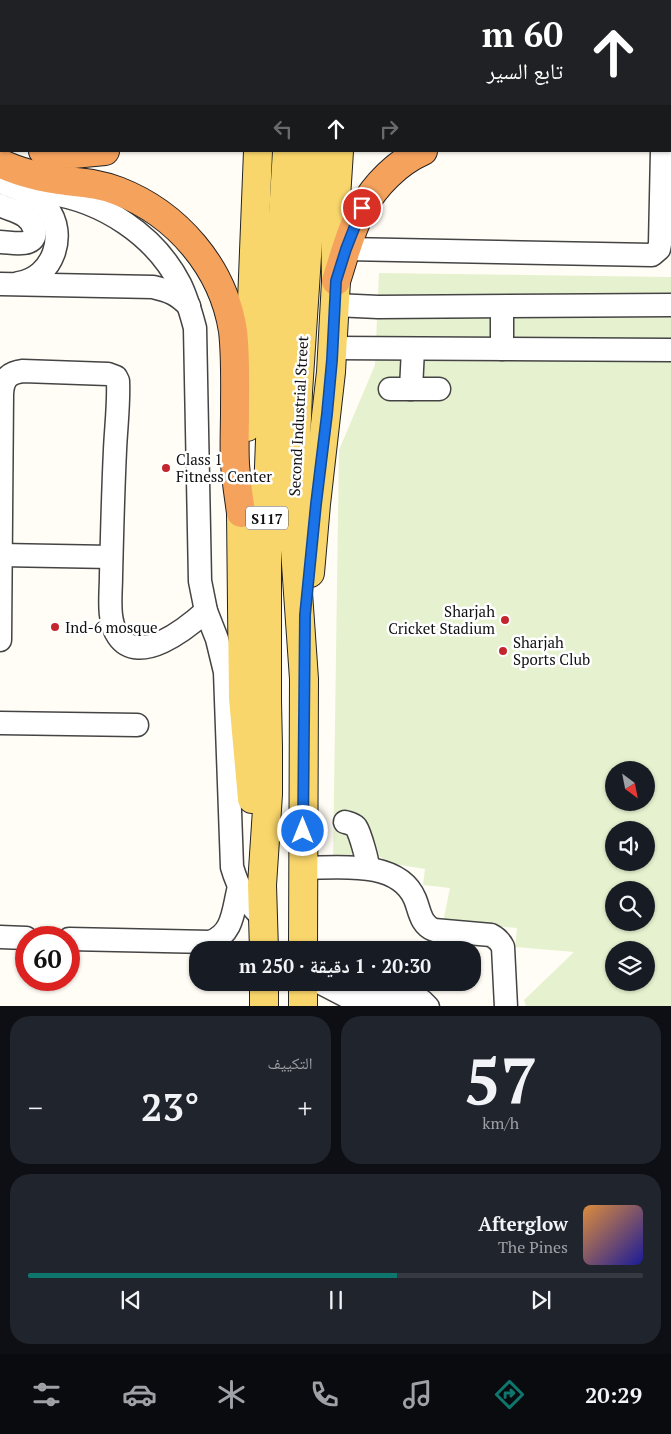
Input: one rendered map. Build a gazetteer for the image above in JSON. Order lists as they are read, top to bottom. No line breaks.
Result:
{"streets":{"main road":["Second Industrial Street","S117"]},"places":["Class 1 Fitness Center","Sharjah Cricket Stadium","Ind-6 mosque","Sharjah Sports Club"],"north":"bottom right","page":{"turn":["60 m","تابع السير"],"limit":"60","trip":"20:30 · 1 دقيقة · 250 m","tile":[["57","km/h"],"التكييف"],"heat":["−","23°","+"],"song":["Afterglow","The Pines"],"tabs":"20:29"}}
